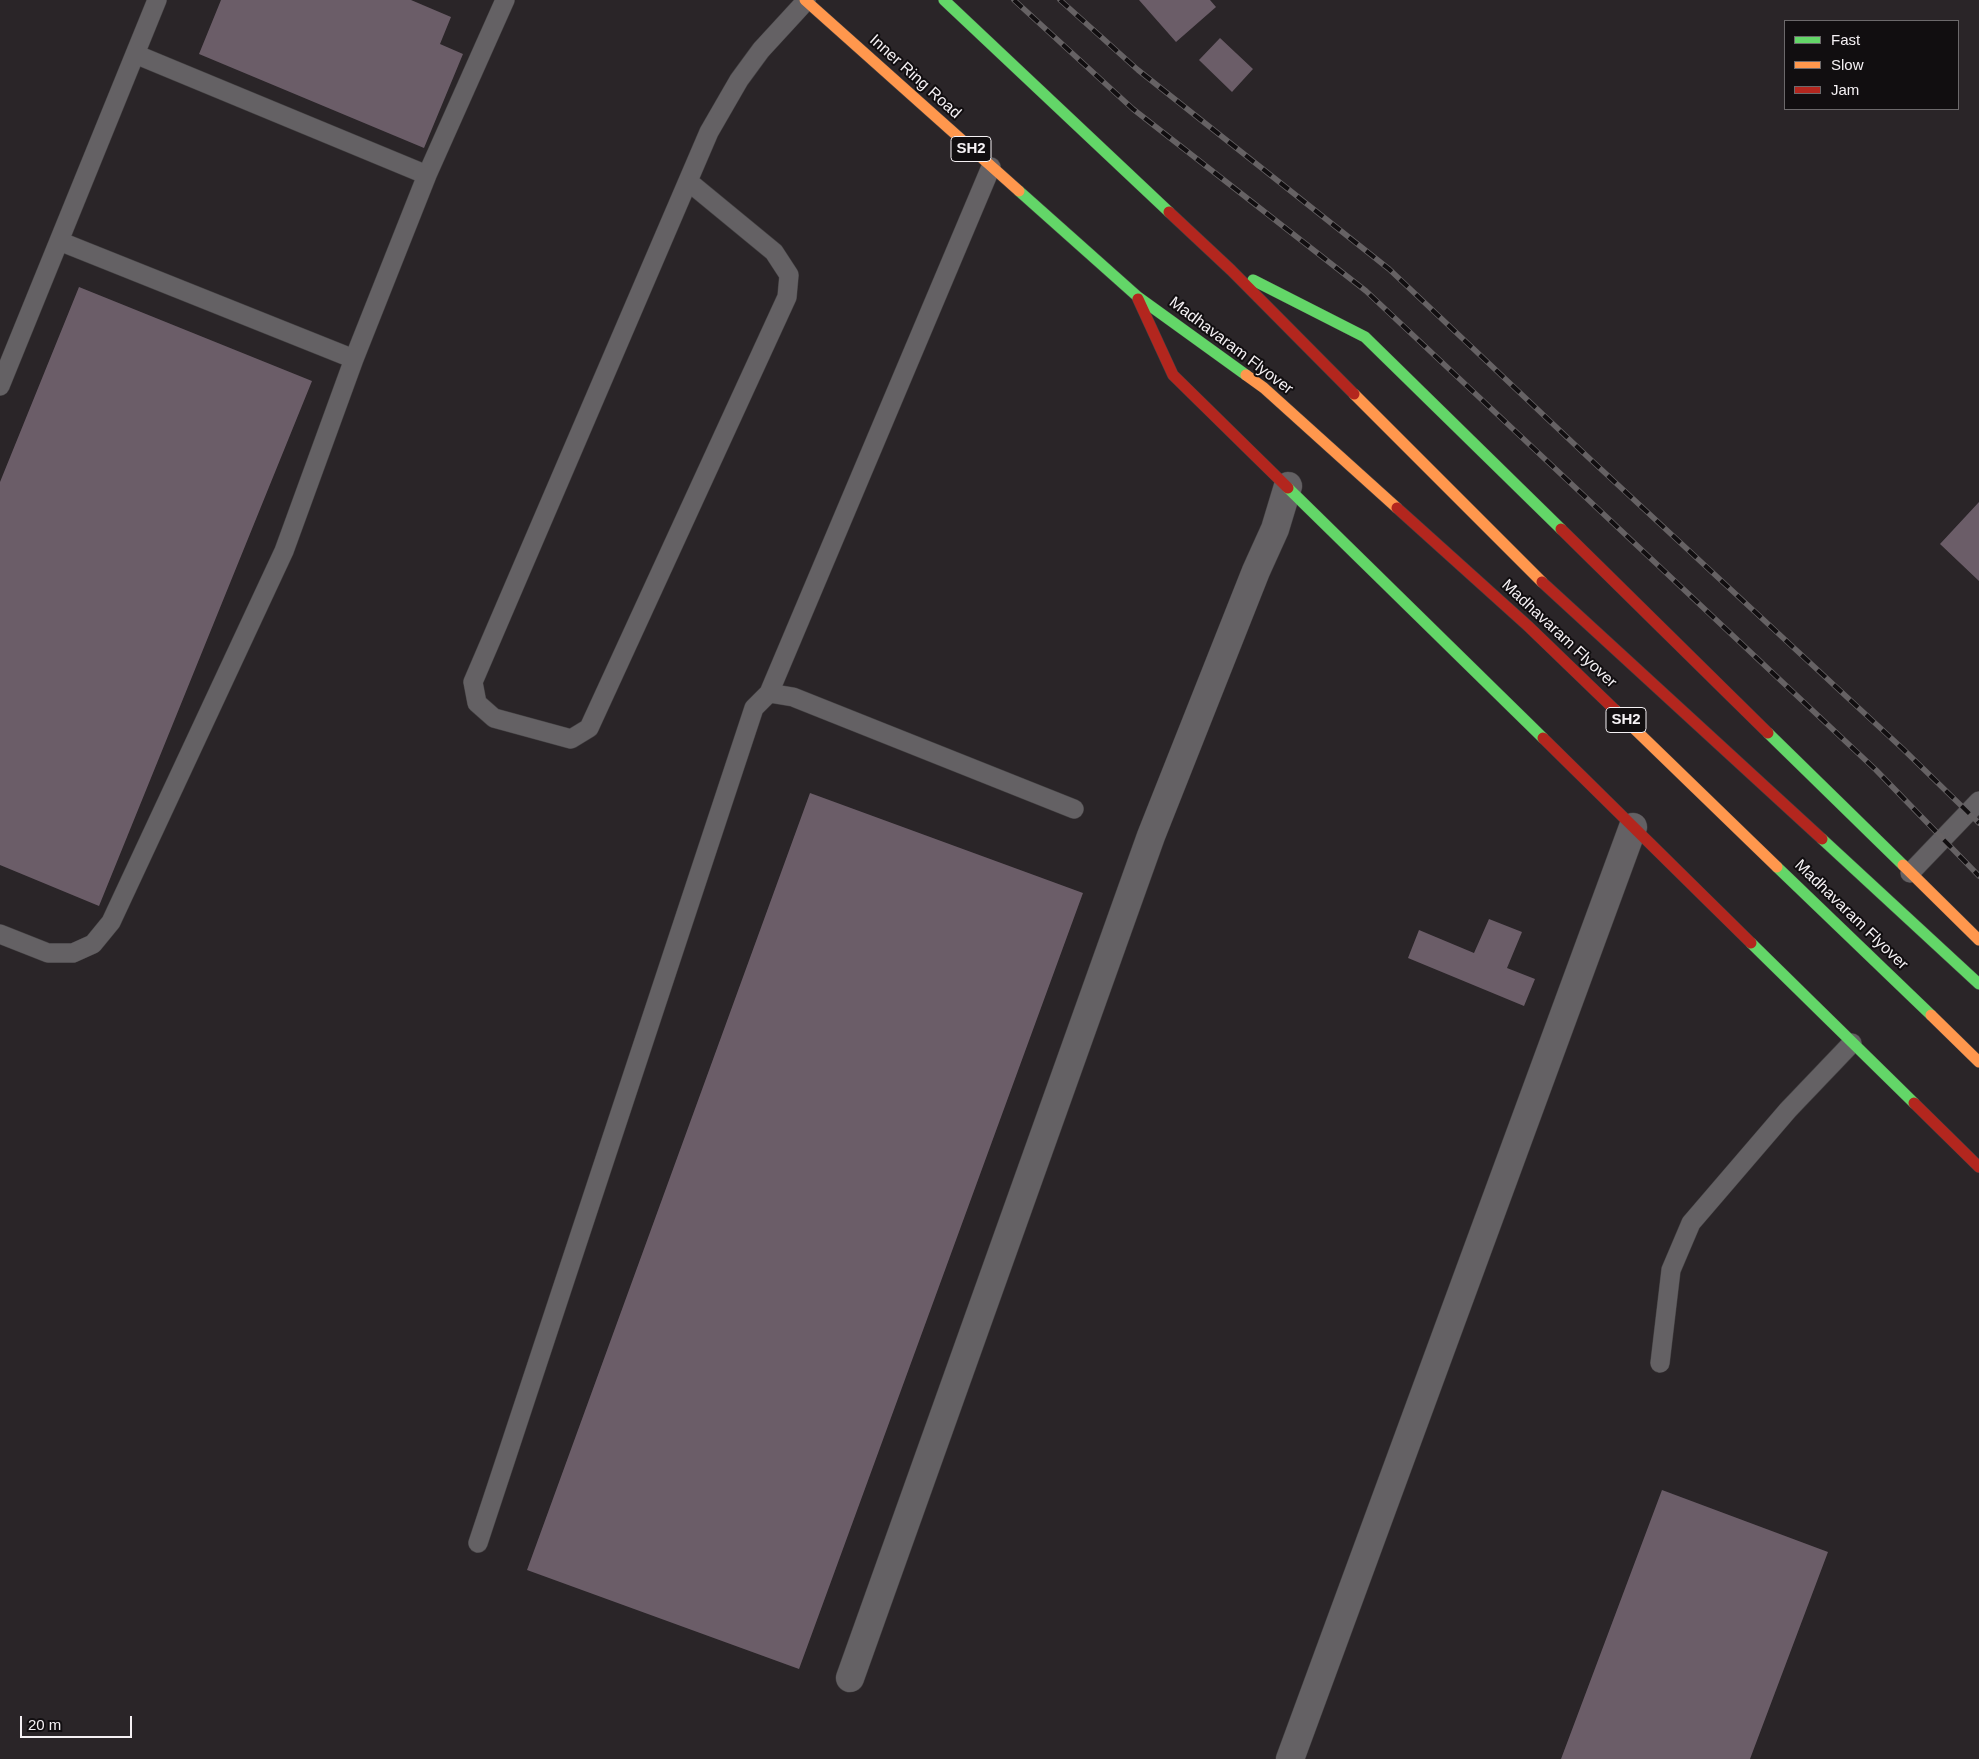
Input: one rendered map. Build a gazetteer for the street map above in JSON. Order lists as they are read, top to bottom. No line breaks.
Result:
{"streets":{"main road":["Inner Ring Road","SH2","Madhavaram Flyover"]},"crossings":[["Inner Ring Road","Madhavaram Flyover"],["SH2","Madhavaram Flyover"]],"legend":["Fast","Slow","Jam"],"scale_bar":"20 m"}
